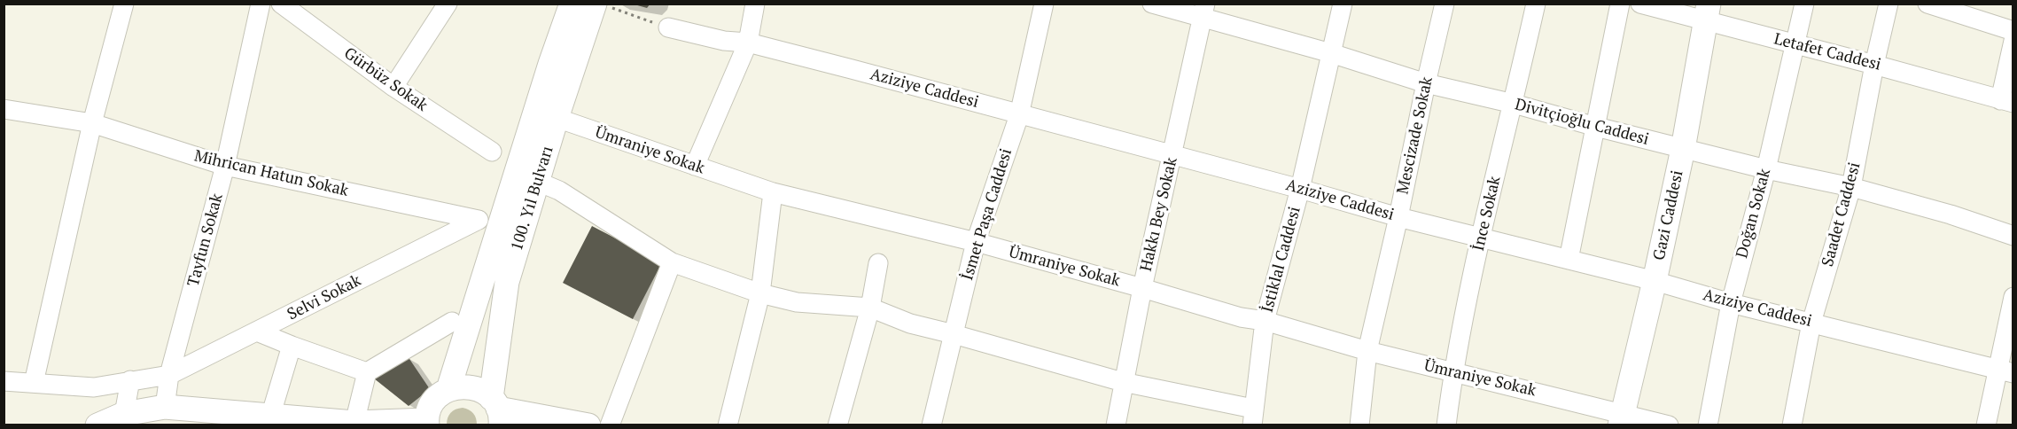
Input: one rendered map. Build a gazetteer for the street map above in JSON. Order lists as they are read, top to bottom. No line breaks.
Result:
{"streets":{"main road":["100. Yıl Bulvarı","Gazi Caddesi"],"street":["Letafet Caddesi","Gürbüz Sokak","Aziziye Caddesi","Divitçioğlu Caddesi","Mescizade Sokak","Ümraniye Sokak","Mihrican Hatun Sokak","İnce Sokak","Doğan Sokak","İsmet Paşa Caddesi","Hakkı Bey Sokak","Saadet Caddesi","Tayfun Sokak","İstiklal Caddesi","Selvi Sokak"]},"crossings":[["Letafet Caddesi","Doğan Sokak"],["Letafet Caddesi","Saadet Caddesi"],["Letafet Caddesi","Gazi Caddesi"],["Aziziye Caddesi","Mescizade Sokak"],["Aziziye Caddesi","İnce Sokak"],["Aziziye Caddesi","Doğan Sokak"],["Aziziye Caddesi","İsmet Paşa Caddesi"],["Aziziye Caddesi","Hakkı Bey Sokak"],["Aziziye Caddesi","Saadet Caddesi"],["Aziziye Caddesi","Gazi Caddesi"],["Aziziye Caddesi","İstiklal Caddesi"],["Divitçioğlu Caddesi","Mescizade Sokak"],["Divitçioğlu Caddesi","İnce Sokak"],["Divitçioğlu Caddesi","Doğan Sokak"],["Divitçioğlu Caddesi","Hakkı Bey Sokak"],["Divitçioğlu Caddesi","Saadet Caddesi"],["Divitçioğlu Caddesi","Gazi Caddesi"],["Divitçioğlu Caddesi","İstiklal Caddesi"],["Mescizade Sokak","Ümraniye Sokak"],["Ümraniye Sokak","100. Yıl Bulvarı"],["Ümraniye Sokak","İnce Sokak"],["Ümraniye Sokak","İsmet Paşa Caddesi"],["Ümraniye Sokak","Hakkı Bey Sokak"],["Ümraniye Sokak","Gazi Caddesi"],["Ümraniye Sokak","İstiklal Caddesi"],["Mihrican Hatun Sokak","Tayfun Sokak"],["Mihrican Hatun Sokak","Selvi Sokak"],["Tayfun Sokak","Selvi Sokak"]]}
